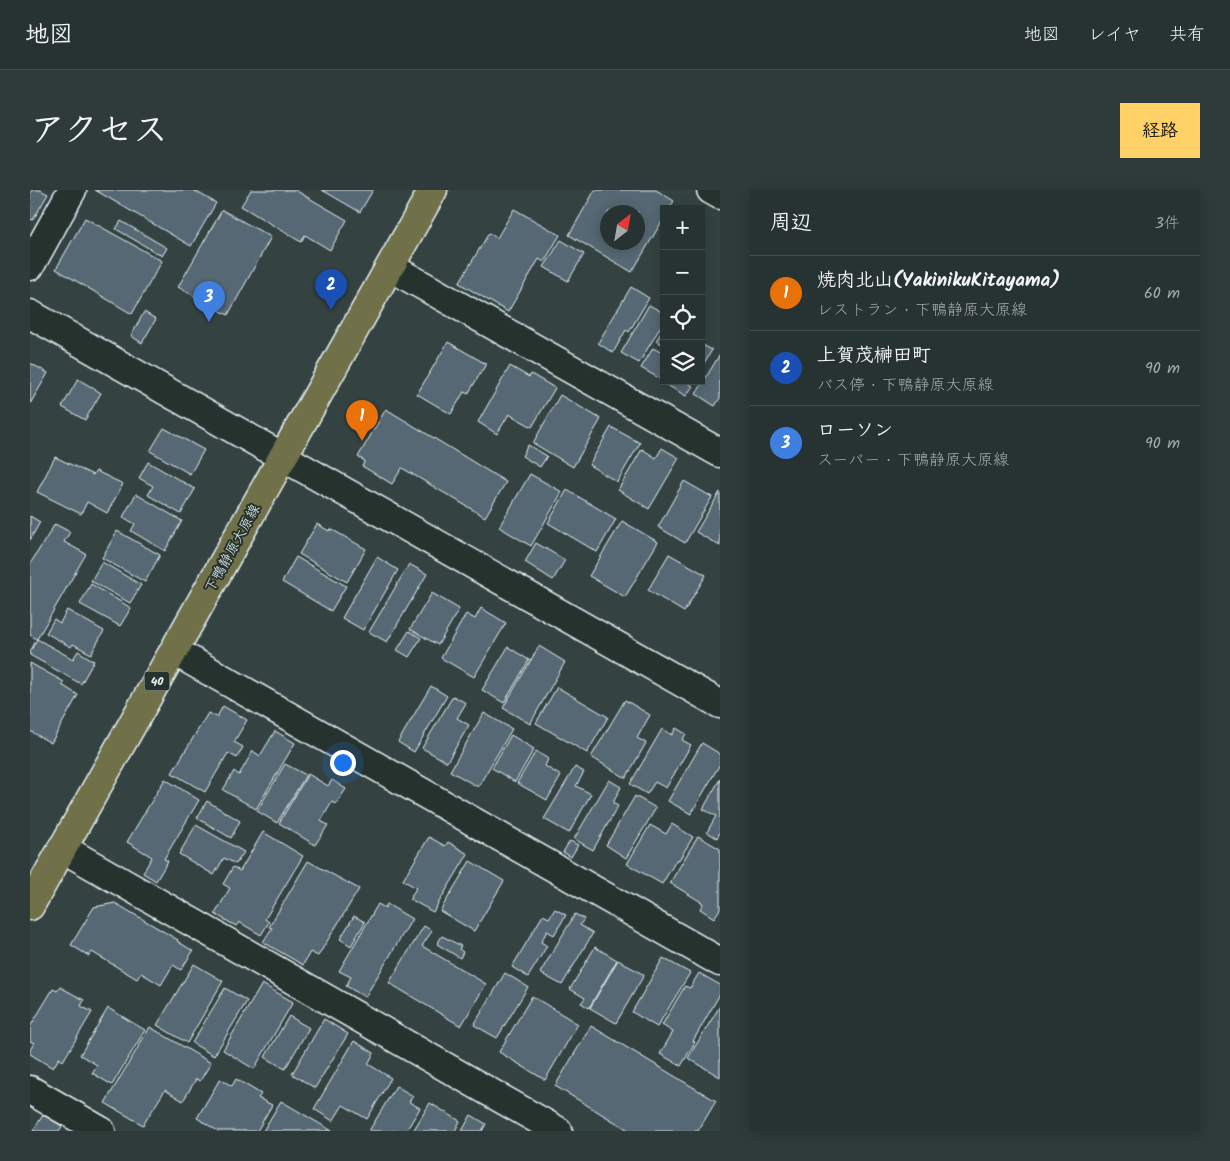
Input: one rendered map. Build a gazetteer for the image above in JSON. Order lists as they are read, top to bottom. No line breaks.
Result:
{"streets":{"main road":["下鴨静原大原線","40"]},"north":"top right","page":{"header":"地図","nav":["地図","レイヤ","共有"],"title":"アクセス","buttons":"経路","heading":["周辺","3件"],"map_buttons":["+","−"],"list":[{"mark":"1","name":"焼肉北山(YakinikuKitayama)","note":"レストラン · 下鴨静原大原線","value":"60 m"},{"mark":"2","name":"上賀茂榊田町","note":"バス停 · 下鴨静原大原線","value":"90 m"},{"mark":"3","name":"ローソン","note":"スーパー · 下鴨静原大原線","value":"90 m"}],"pins":["2","3","1"]}}
